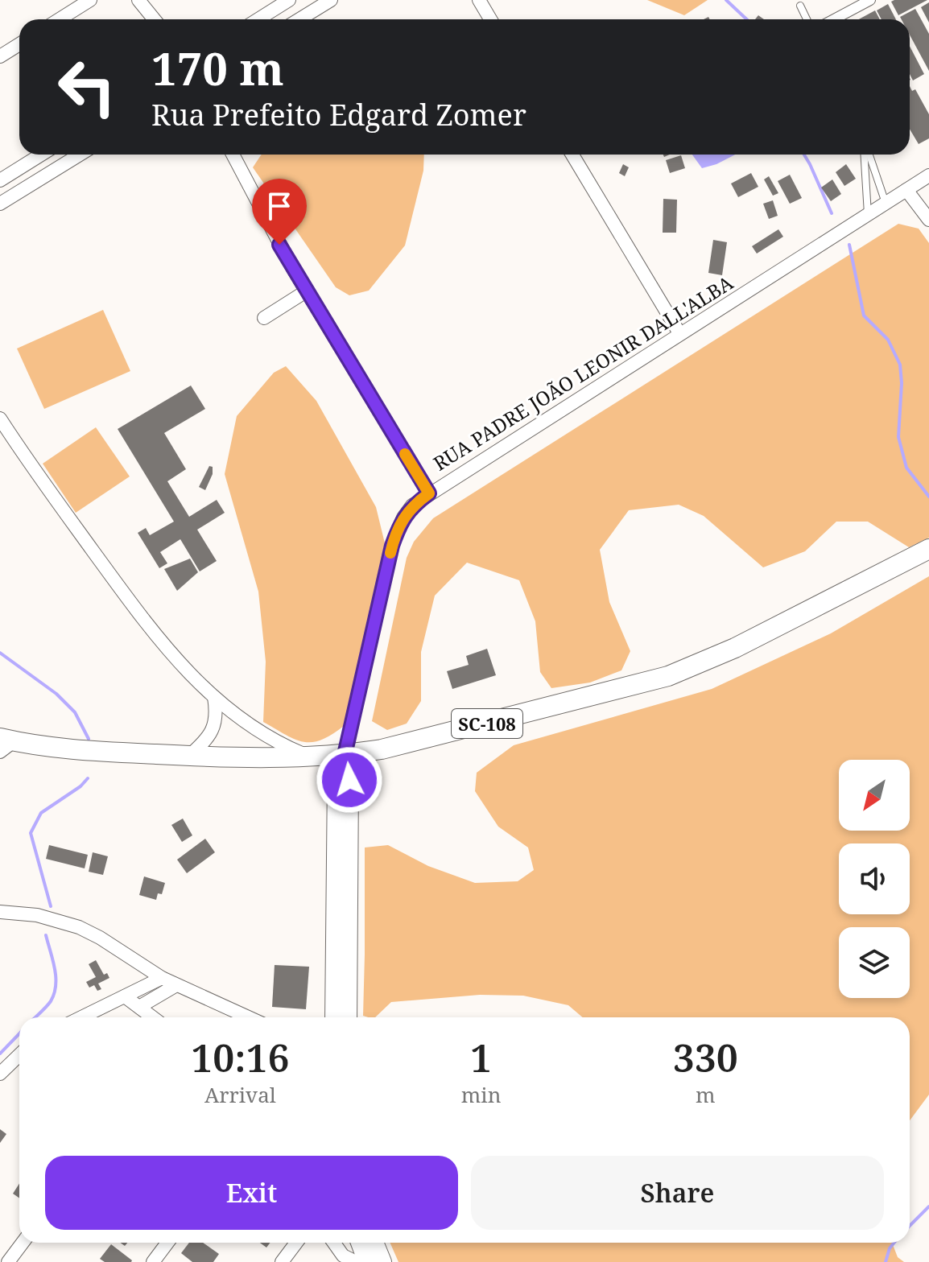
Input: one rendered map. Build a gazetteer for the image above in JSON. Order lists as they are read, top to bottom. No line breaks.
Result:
{"streets":{"main road":["SC-108"],"street":["RUA PADRE JOÃO LEONIR DALL'ALBA"]},"crossings":[["RUA PADRE JOÃO LEONIR DALL'ALBA","SC-108"]],"north":"bottom left","page":{"turn":["170 m","Rua Prefeito Edgard Zomer"],"eta":["10:16","Arrival","1","min","330","m"],"buttons":["Exit","Share"]}}
